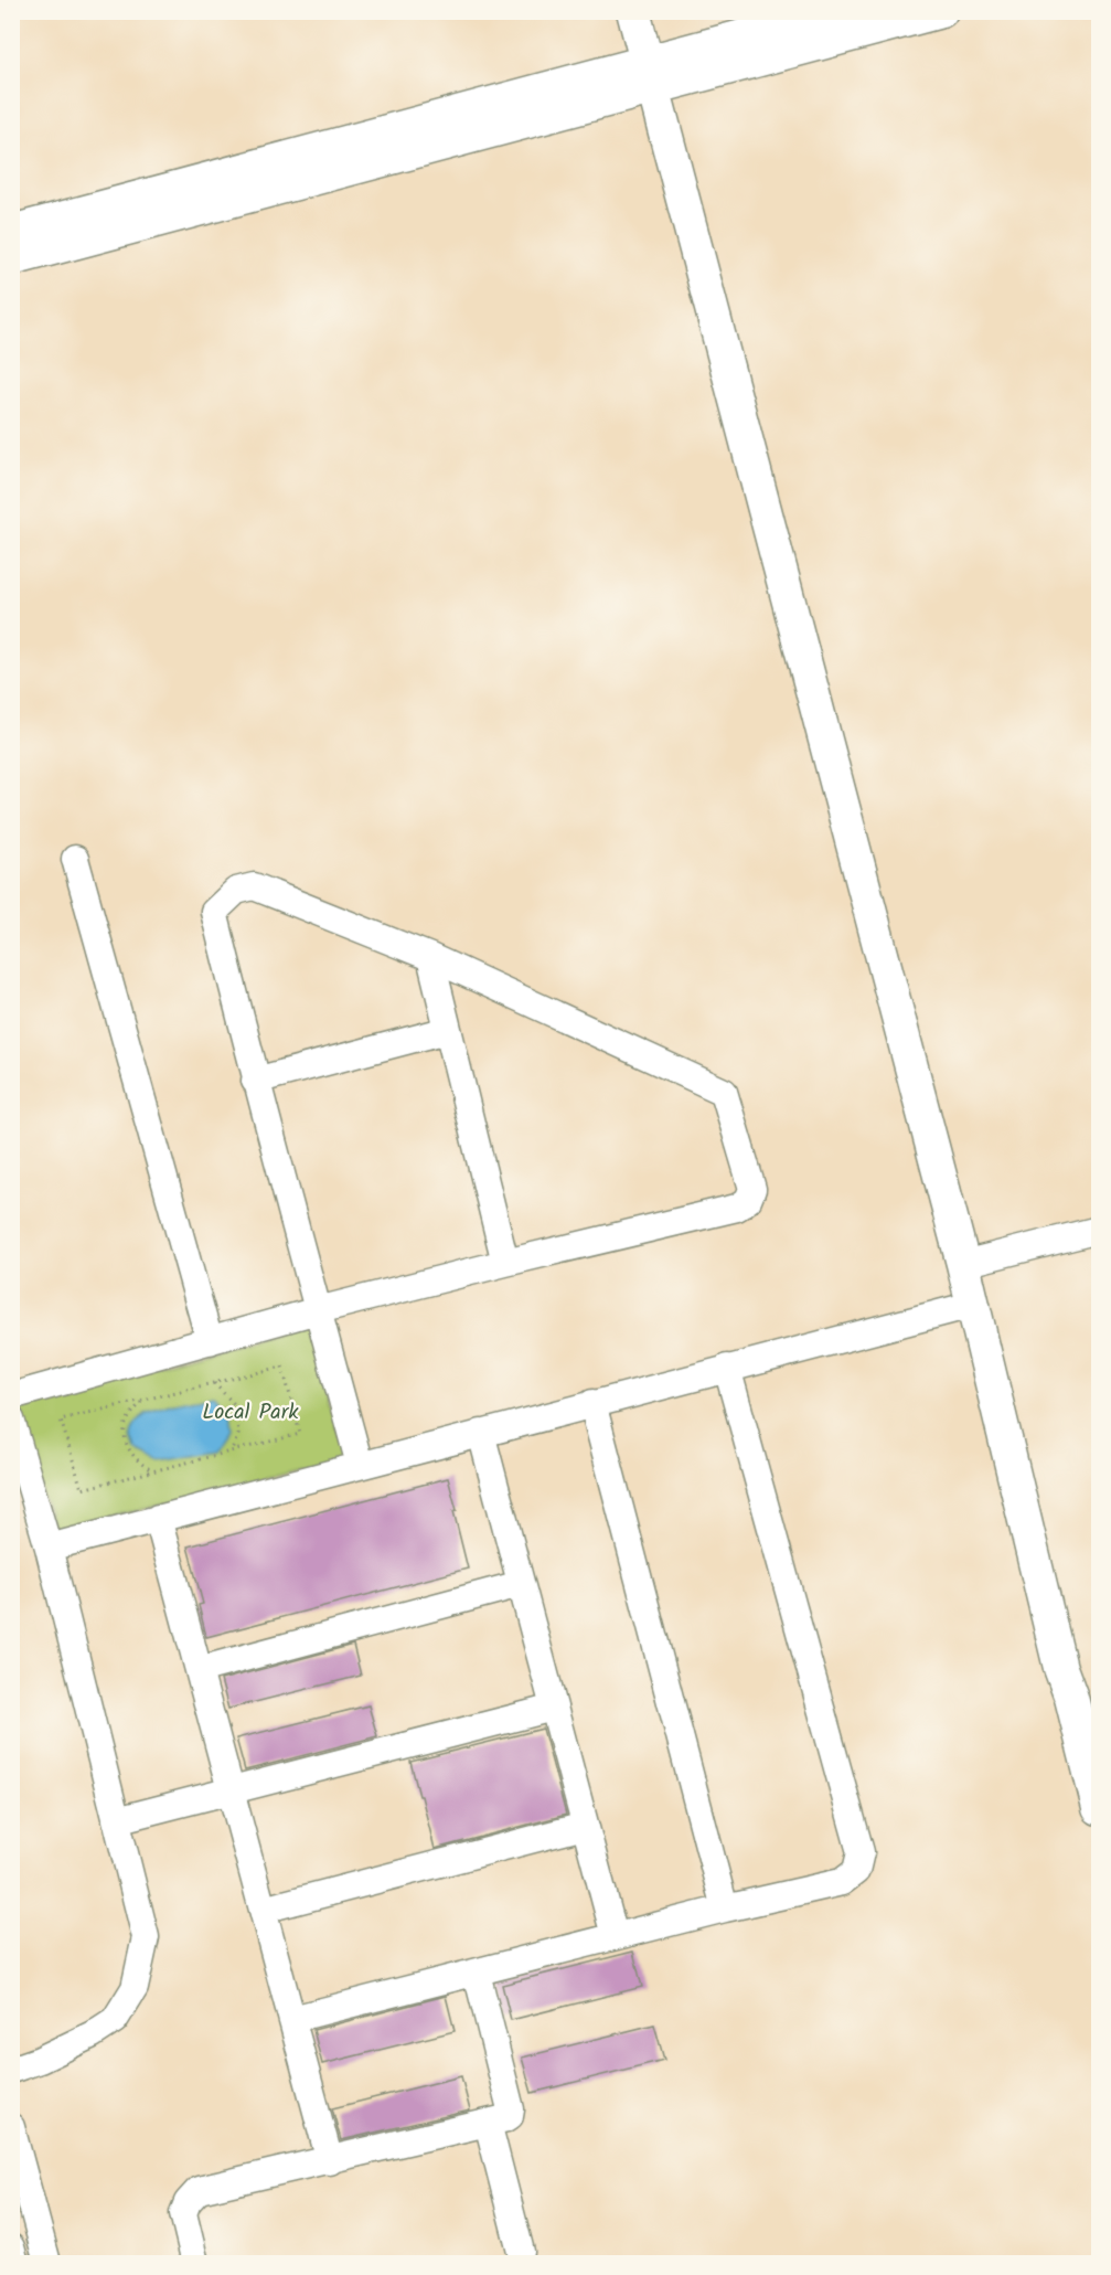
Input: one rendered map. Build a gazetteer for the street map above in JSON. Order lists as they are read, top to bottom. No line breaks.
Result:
{"parks":["Local Park"]}
